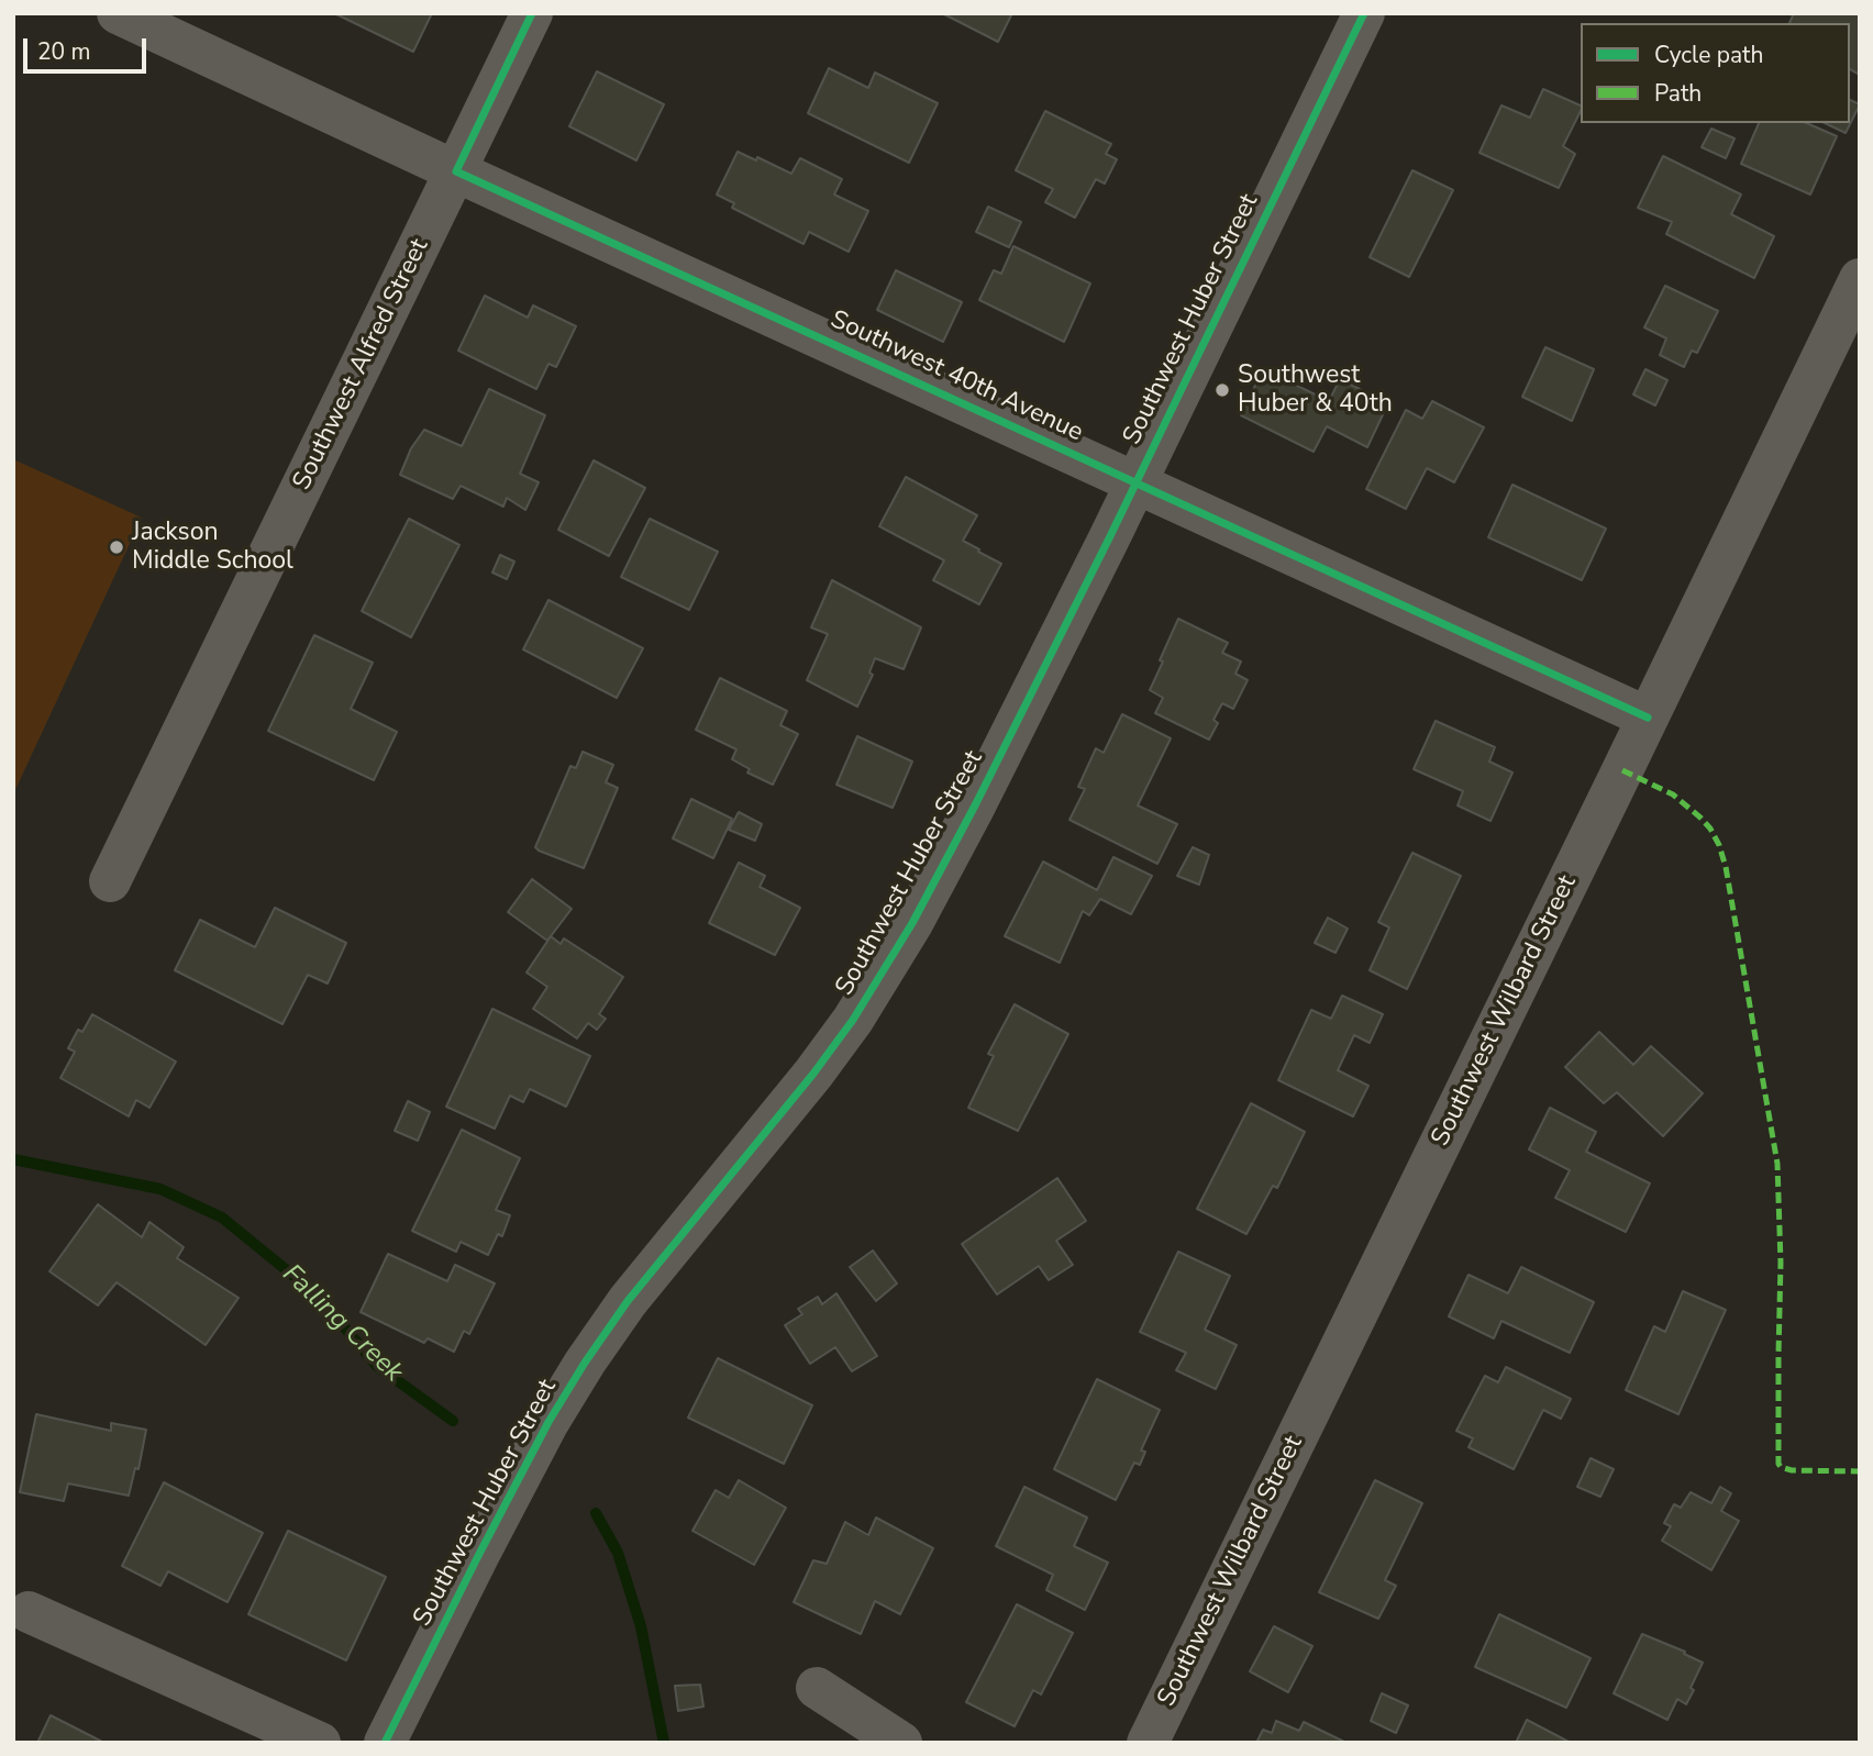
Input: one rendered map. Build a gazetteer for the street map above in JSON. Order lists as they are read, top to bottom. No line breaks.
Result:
{"streets":{"street":["Southwest Huber Street","Southwest Alfred Street","Southwest 40th Avenue","Southwest Wilbard Street"]},"crossings":[["Southwest Huber Street","Southwest 40th Avenue"],["Southwest Alfred Street","Southwest 40th Avenue"],["Southwest 40th Avenue","Southwest Wilbard Street"]],"water":["Falling Creek"],"places":["Southwest Huber & 40th","Jackson Middle School"],"legend":["Cycle path","Path"],"scale_bar":"20 m"}
